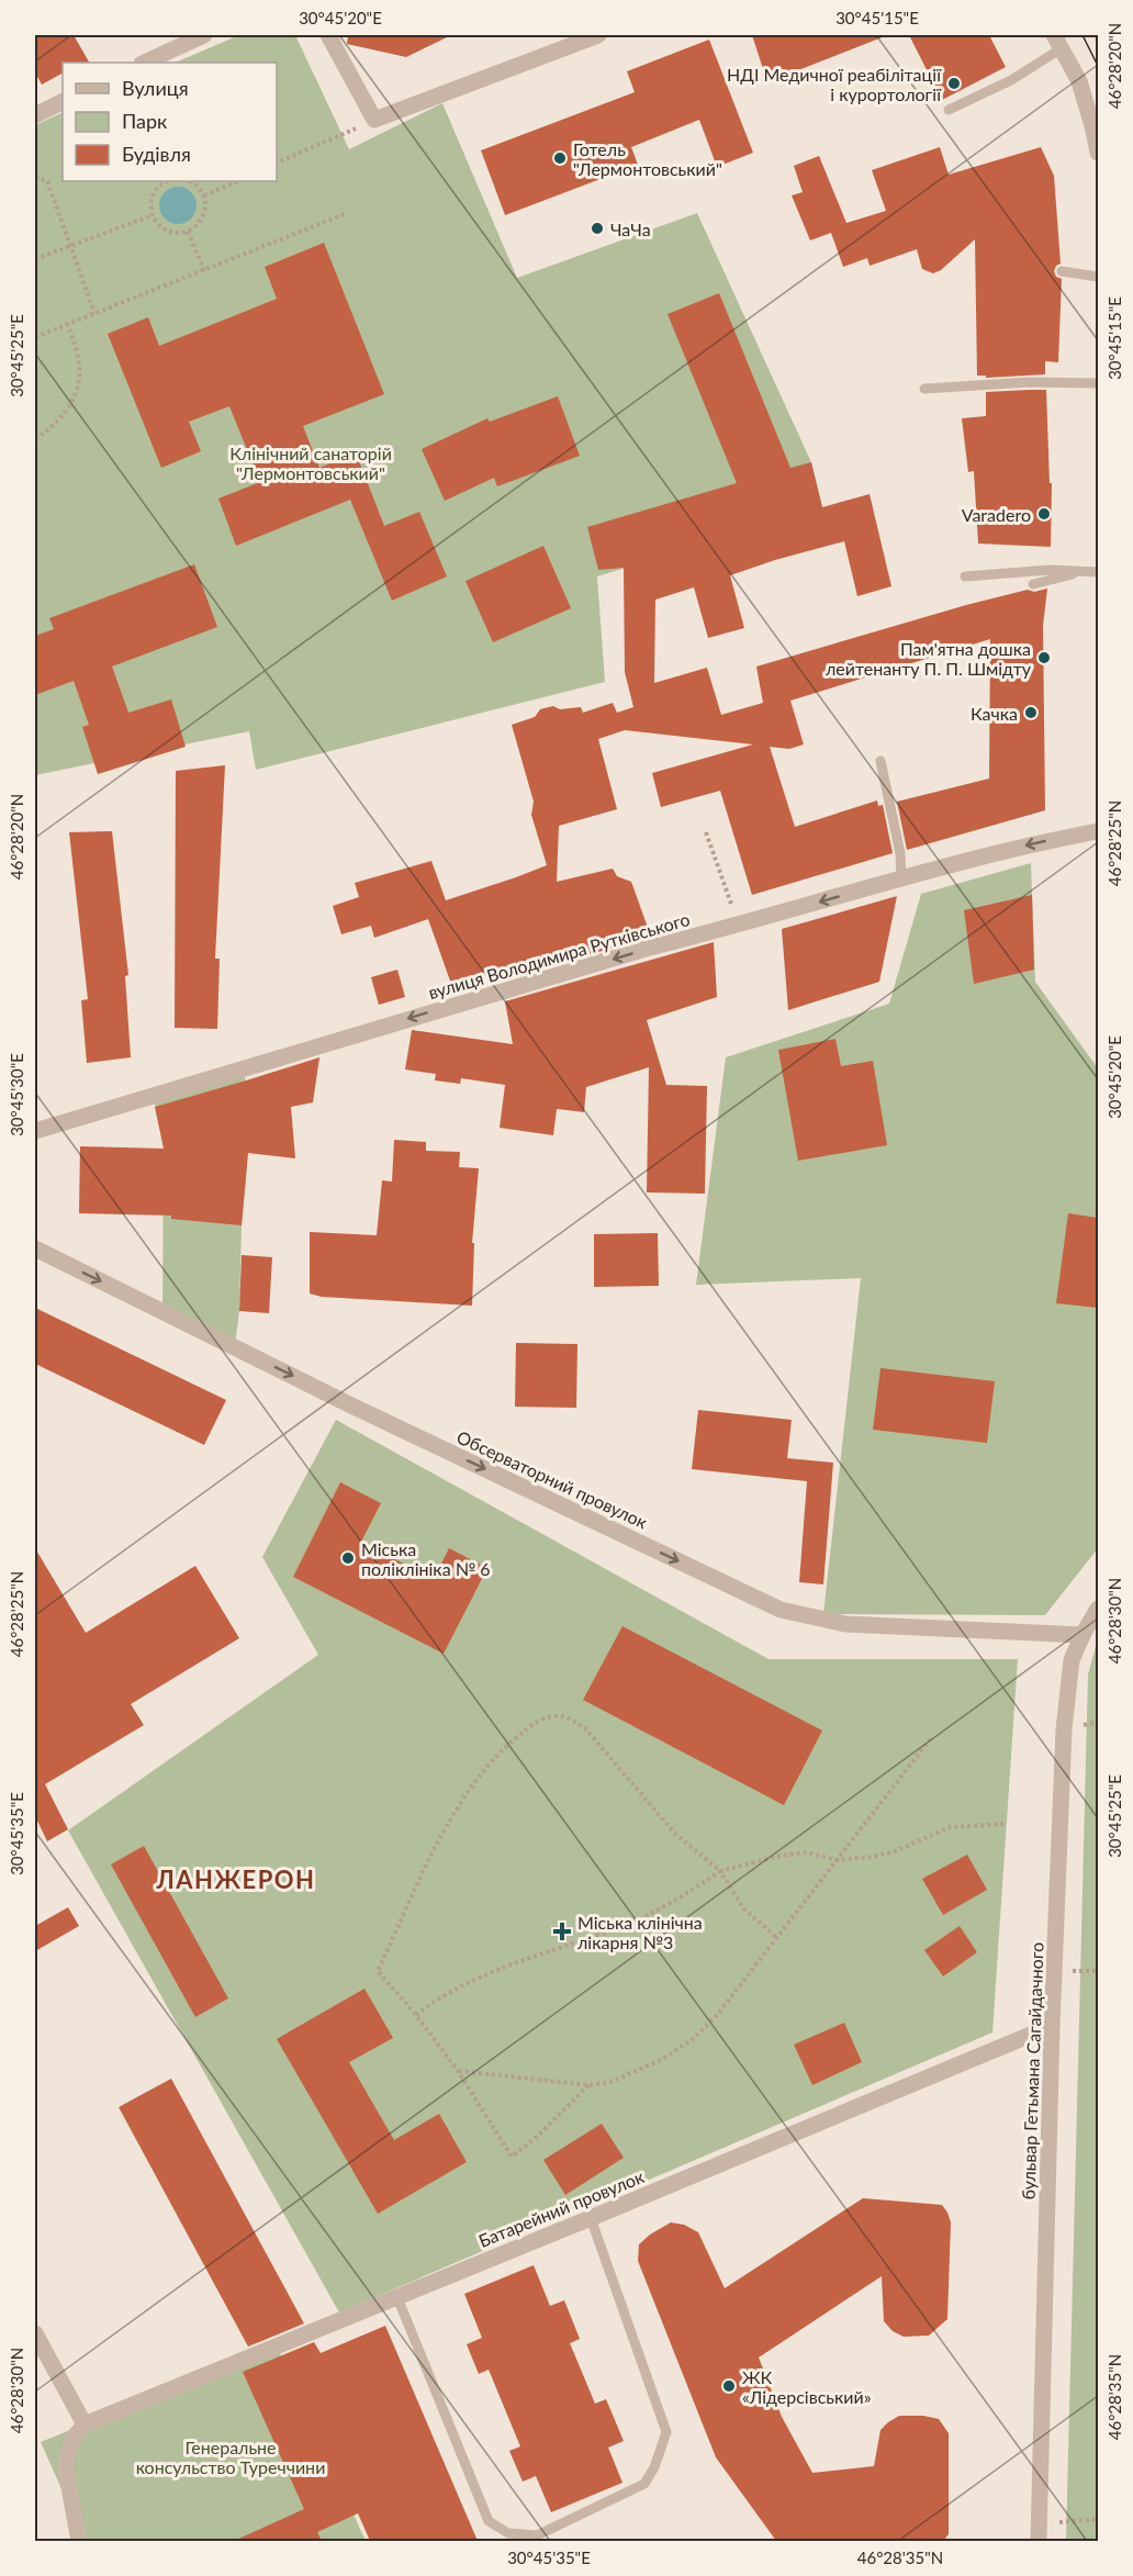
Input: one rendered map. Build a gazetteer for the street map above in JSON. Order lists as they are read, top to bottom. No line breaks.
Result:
{"streets":{"street":["вулиця Володимира Рутківського","Обсерваторний провулок","бульвар Гетьмана Сагайдачного","Батарейний провулок"]},"crossings":[["Обсерваторний провулок","бульвар Гетьмана Сагайдачного"],["бульвар Гетьмана Сагайдачного","Батарейний провулок"]],"one_way":["вулиця Володимира Рутківського","Обсерваторний провулок"],"districts":["ЛАНЖЕРОН"],"parks":["Клінічний санаторій \"Лермонтовський\"","Генеральне консульство Туреччини"],"places":{"other":["НДІ Медичної реабілітації і курортології","Готель \"Лермонтовський\"","ЧаЧа","Varadero","Пам'ятна дошка лейтенанту П. П. Шмідту","Качка","Міська поліклініка № 6","ЖК «Лідерсівський»"],"health":["Міська клінічна лікарня №3"]},"legend":["Вулиця","Парк","Будівля"],"coordinates":["30°45'20\"E","30°45'15\"E","46°28'20\"N","30°45'25\"E","46°28'25\"N","30°45'30\"E","46°28'30\"N","30°45'35\"E","46°28'35\"N"]}
